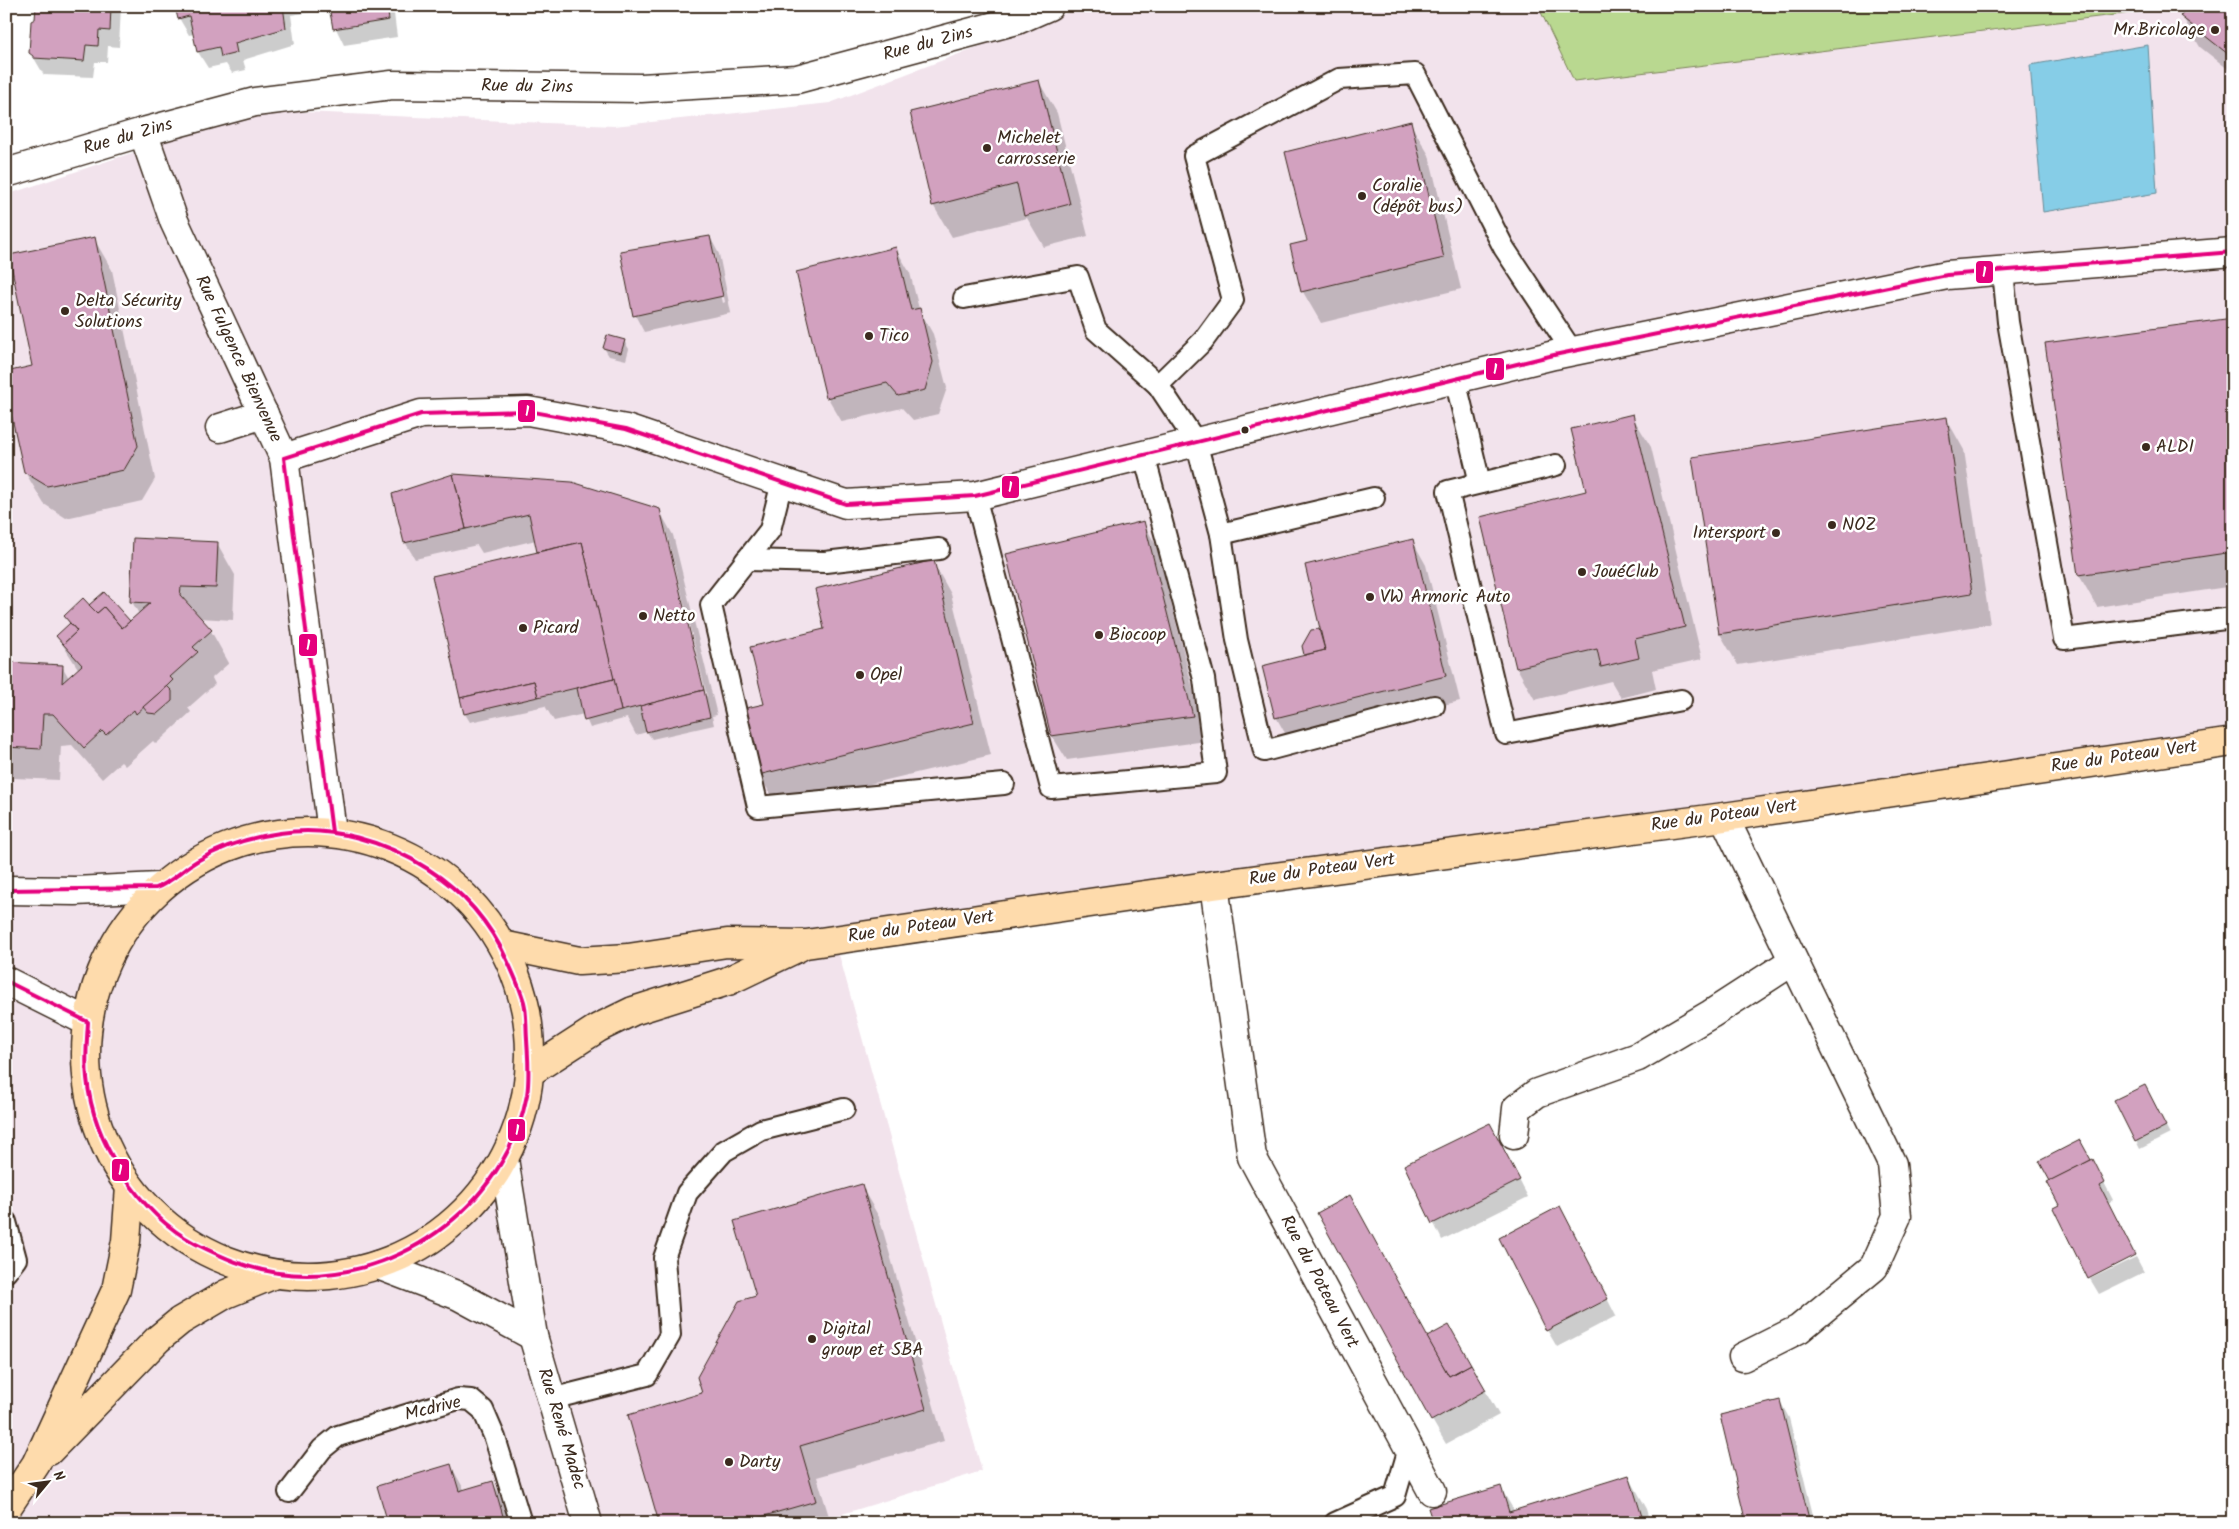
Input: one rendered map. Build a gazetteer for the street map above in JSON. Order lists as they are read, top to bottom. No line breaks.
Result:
{"streets":{"main road":["Rue du Poteau Vert"],"street":["Rue du Zins","Rue Fulgence Bienvenue","Rue René Madec"],"lane":["Mcdrive"]},"crossings":[["Rue du Zins","Rue Fulgence Bienvenue"]],"places":["Mr.Bricolage","Michelet carrosserie","Coralie (dépôt bus)","Delta Sécurity Solutions","Tico","ALDI","NOZ","Intersport","JouéClub","VW Armoric Auto","Netto","Picard","Biocoop","Opel","Digital group et SBA","Darty"],"lines":["transit line 1"],"north":"top right"}
